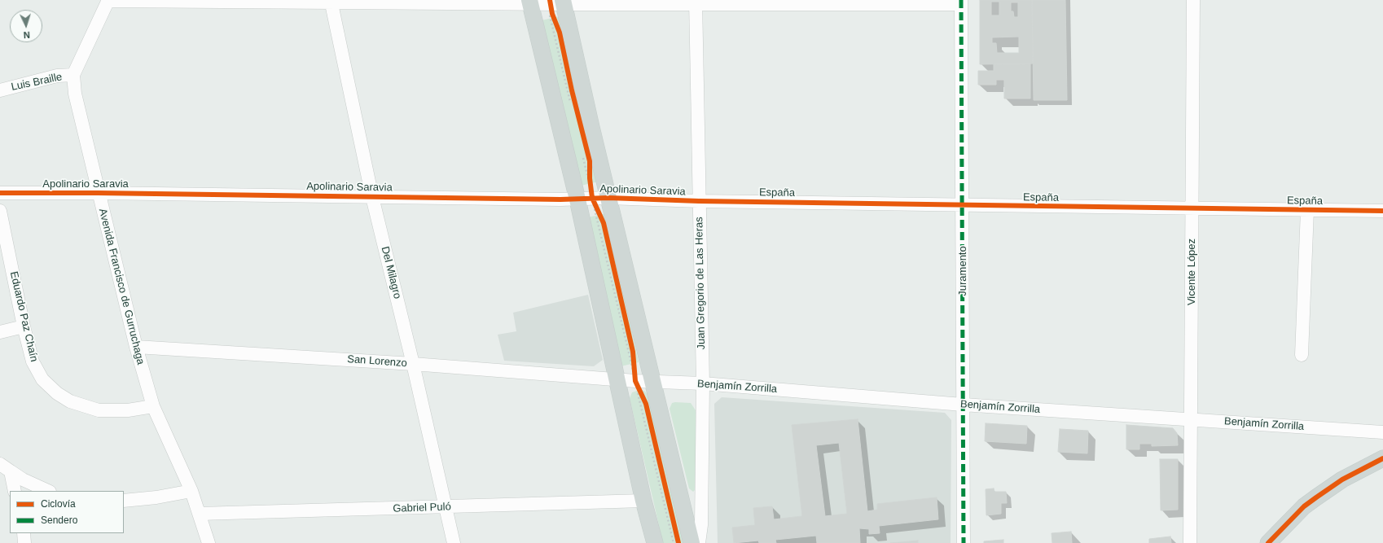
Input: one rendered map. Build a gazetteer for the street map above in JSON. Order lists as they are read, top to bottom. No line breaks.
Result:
{"streets":{"street":["Luis Braille","Apolinario Saravia","España","Juramento","Vicente López","Del Milagro","Juan Gregorio de Las Heras","Avenida Francisco de Gurruchaga","Eduardo Paz Chaín","San Lorenzo","Benjamín Zorrilla","Gabriel Puló"]},"crossings":[["Luis Braille","Avenida Francisco de Gurruchaga"],["Apolinario Saravia","España"],["Apolinario Saravia","Del Milagro"],["Apolinario Saravia","Juan Gregorio de Las Heras"],["Apolinario Saravia","Avenida Francisco de Gurruchaga"],["España","Juramento"],["España","Vicente López"],["España","Juan Gregorio de Las Heras"],["Juramento","Benjamín Zorrilla"],["Vicente López","Benjamín Zorrilla"],["Del Milagro","San Lorenzo"],["Del Milagro","Gabriel Puló"],["Juan Gregorio de Las Heras","Benjamín Zorrilla"],["Avenida Francisco de Gurruchaga","Eduardo Paz Chaín"],["Avenida Francisco de Gurruchaga","San Lorenzo"],["Avenida Francisco de Gurruchaga","Gabriel Puló"],["San Lorenzo","Benjamín Zorrilla"]],"legend":["Ciclovía","Sendero"],"north":"bottom"}
